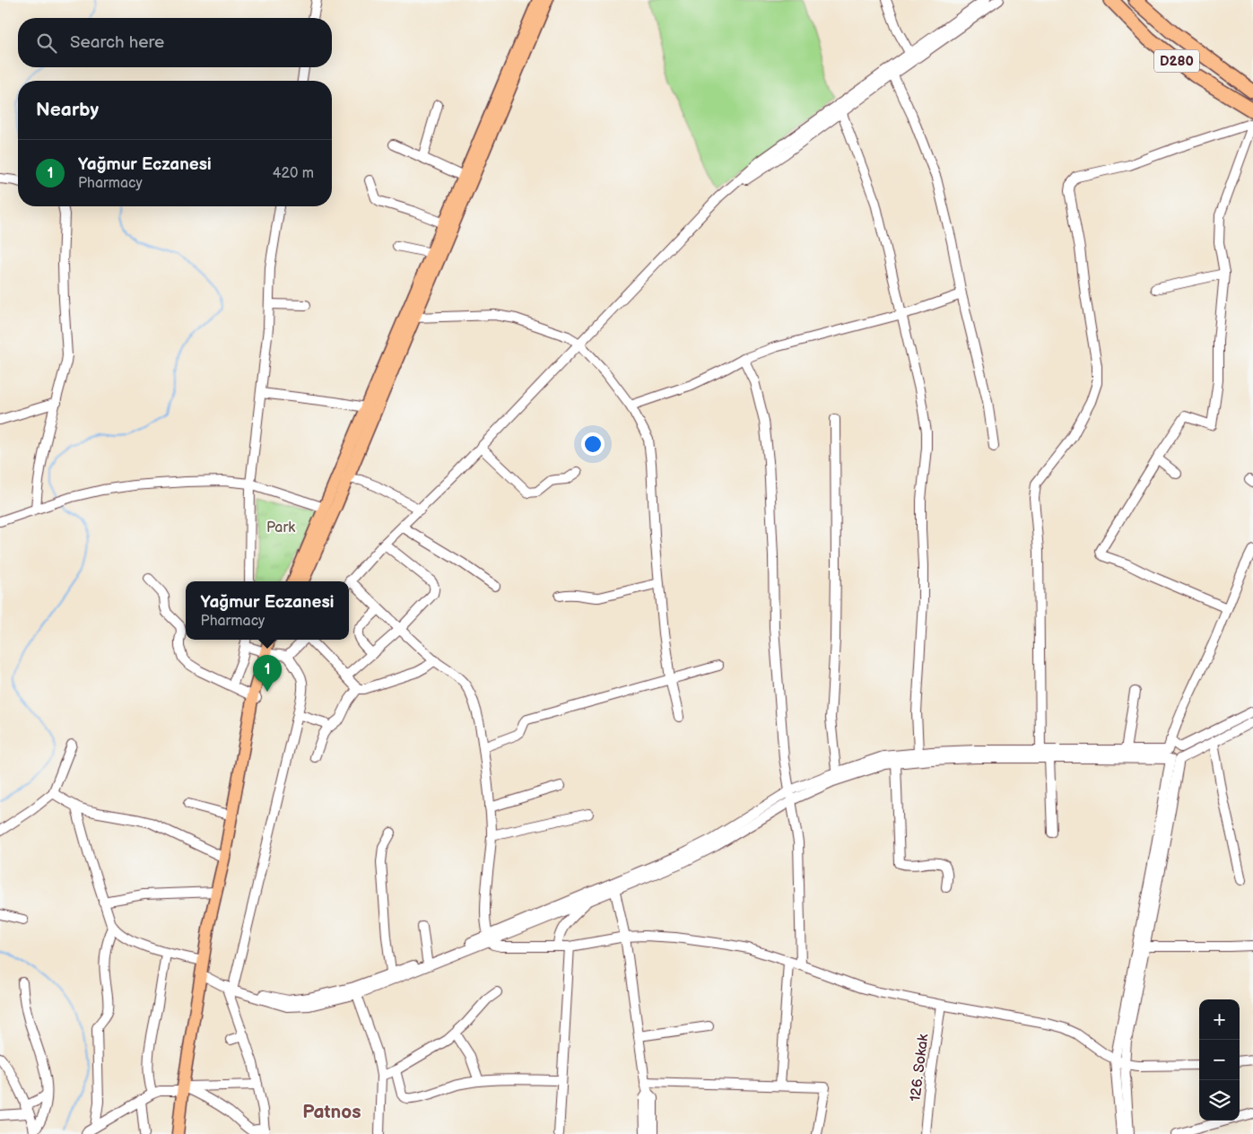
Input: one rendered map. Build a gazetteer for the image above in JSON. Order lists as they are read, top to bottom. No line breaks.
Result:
{"streets":{"highway":["D280"],"street":["126. Sokak"]},"districts":["Patnos"],"parks":["Park"],"page":{"search":"Search here","heading":"Nearby","list":[{"mark":"1","name":"Yağmur Eczanesi","note":"Pharmacy","value":"420 m"}],"popup":["Yağmur Eczanesi","Pharmacy"],"pins":"1","map_buttons":["+","−"]}}
